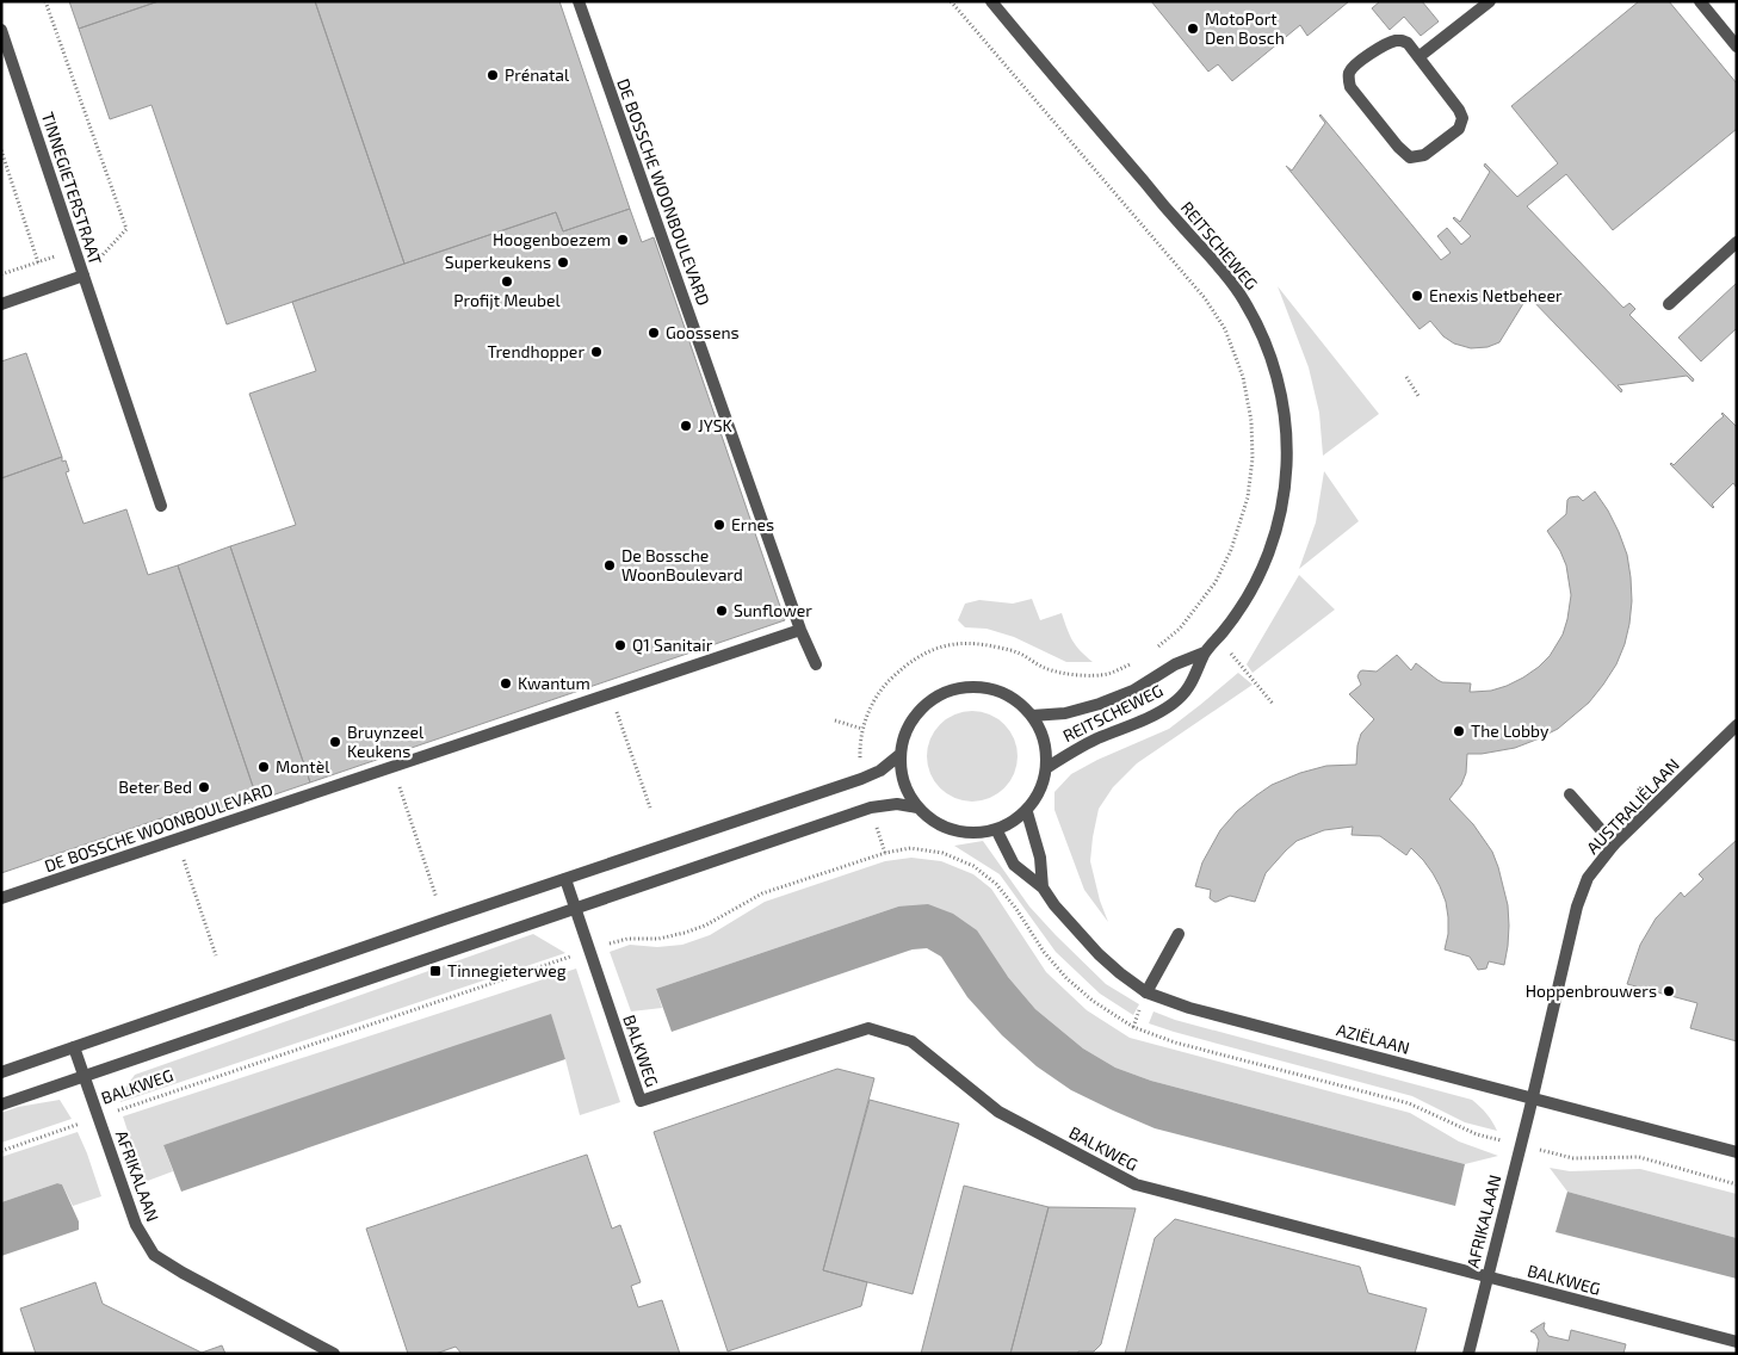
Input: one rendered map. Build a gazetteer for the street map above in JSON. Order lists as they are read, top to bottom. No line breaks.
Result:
{"streets":{"street":["TINNEGIETERSTRAAT","DE BOSSCHE WOONBOULEVARD","REITSCHEWEG","AUSTRALIËLAAN","AZIËLAAN","BALKWEG","AFRIKALAAN"]},"crossings":[["REITSCHEWEG","AZIËLAAN"],["REITSCHEWEG","BALKWEG"],["AUSTRALIËLAAN","AZIËLAAN"],["AUSTRALIËLAAN","AFRIKALAAN"],["AZIËLAAN","BALKWEG"],["AZIËLAAN","AFRIKALAAN"],["BALKWEG","AFRIKALAAN"]],"places":{"other":["MotoPort Den Bosch","Prénatal","Hoogenboezem","Superkeukens","Profijt Meubel","Enexis Netbeheer","Goossens","Trendhopper","JYSK","Ernes","De Bossche WoonBoulevard","Sunflower","Q1 Sanitair","Kwantum","The Lobby","Bruynzeel Keukens","Montèl","Beter Bed","Hoppenbrouwers"],"transit":["Tinnegieterweg"]}}
